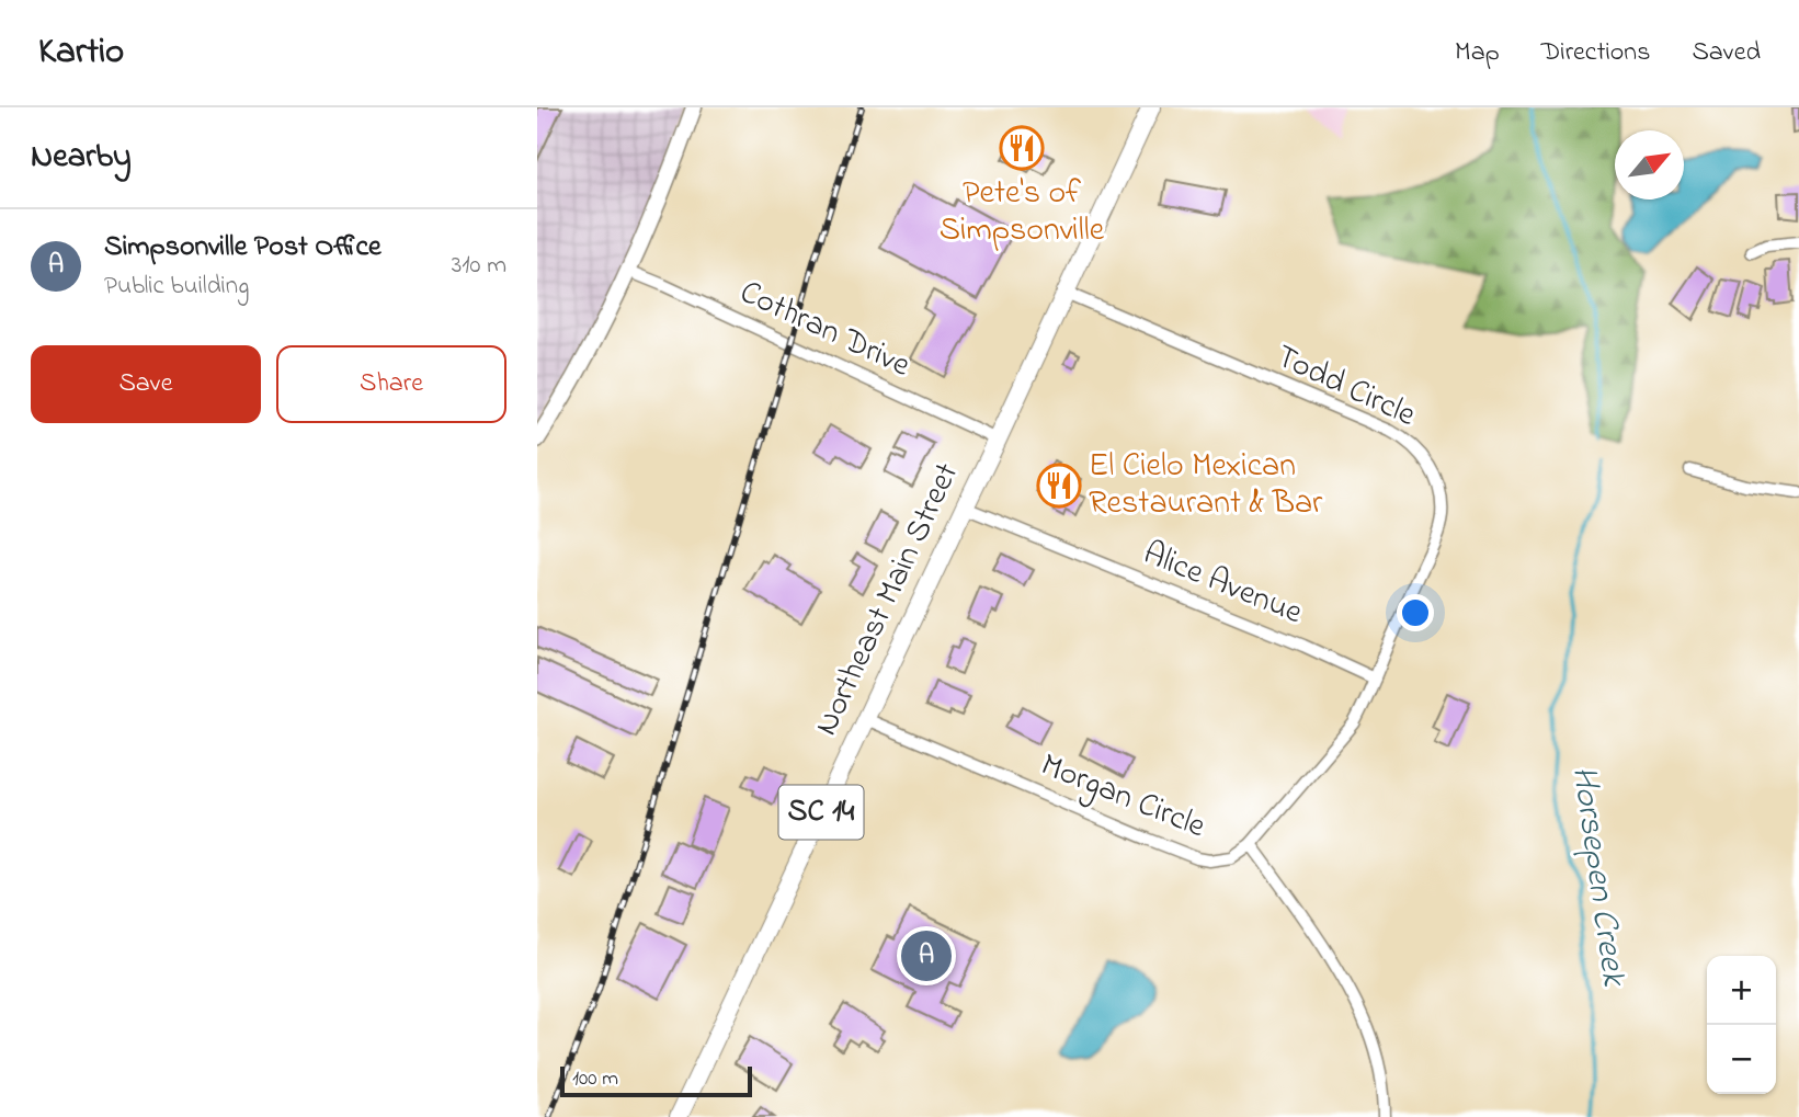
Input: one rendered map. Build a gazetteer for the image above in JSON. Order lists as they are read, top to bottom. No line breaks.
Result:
{"streets":{"main road":["Northeast Main Street","SC 14"],"street":["Cothran Drive","Todd Circle","Alice Avenue","Morgan Circle"]},"crossings":[["Cothran Drive","Northeast Main Street"],["Todd Circle","Alice Avenue"],["Todd Circle","Northeast Main Street"],["Todd Circle","Morgan Circle"],["Alice Avenue","Northeast Main Street"],["Alice Avenue","Morgan Circle"],["Northeast Main Street","Morgan Circle"]],"water":["Horsepen Creek"],"places":{"restaurant":["Pete's of Simpsonville","El Cielo Mexican Restaurant & Bar"]},"scale_bar":"100 m","north":"top right","page":{"header":"Kartio","nav":["Map","Directions","Saved"],"heading":"Nearby","list":[{"mark":"A","name":"Simpsonville Post Office","note":"Public building","value":"310 m"}],"buttons":["Save","Share"],"pins":"A","map_buttons":["+","−"],"scale":"100 m"}}
